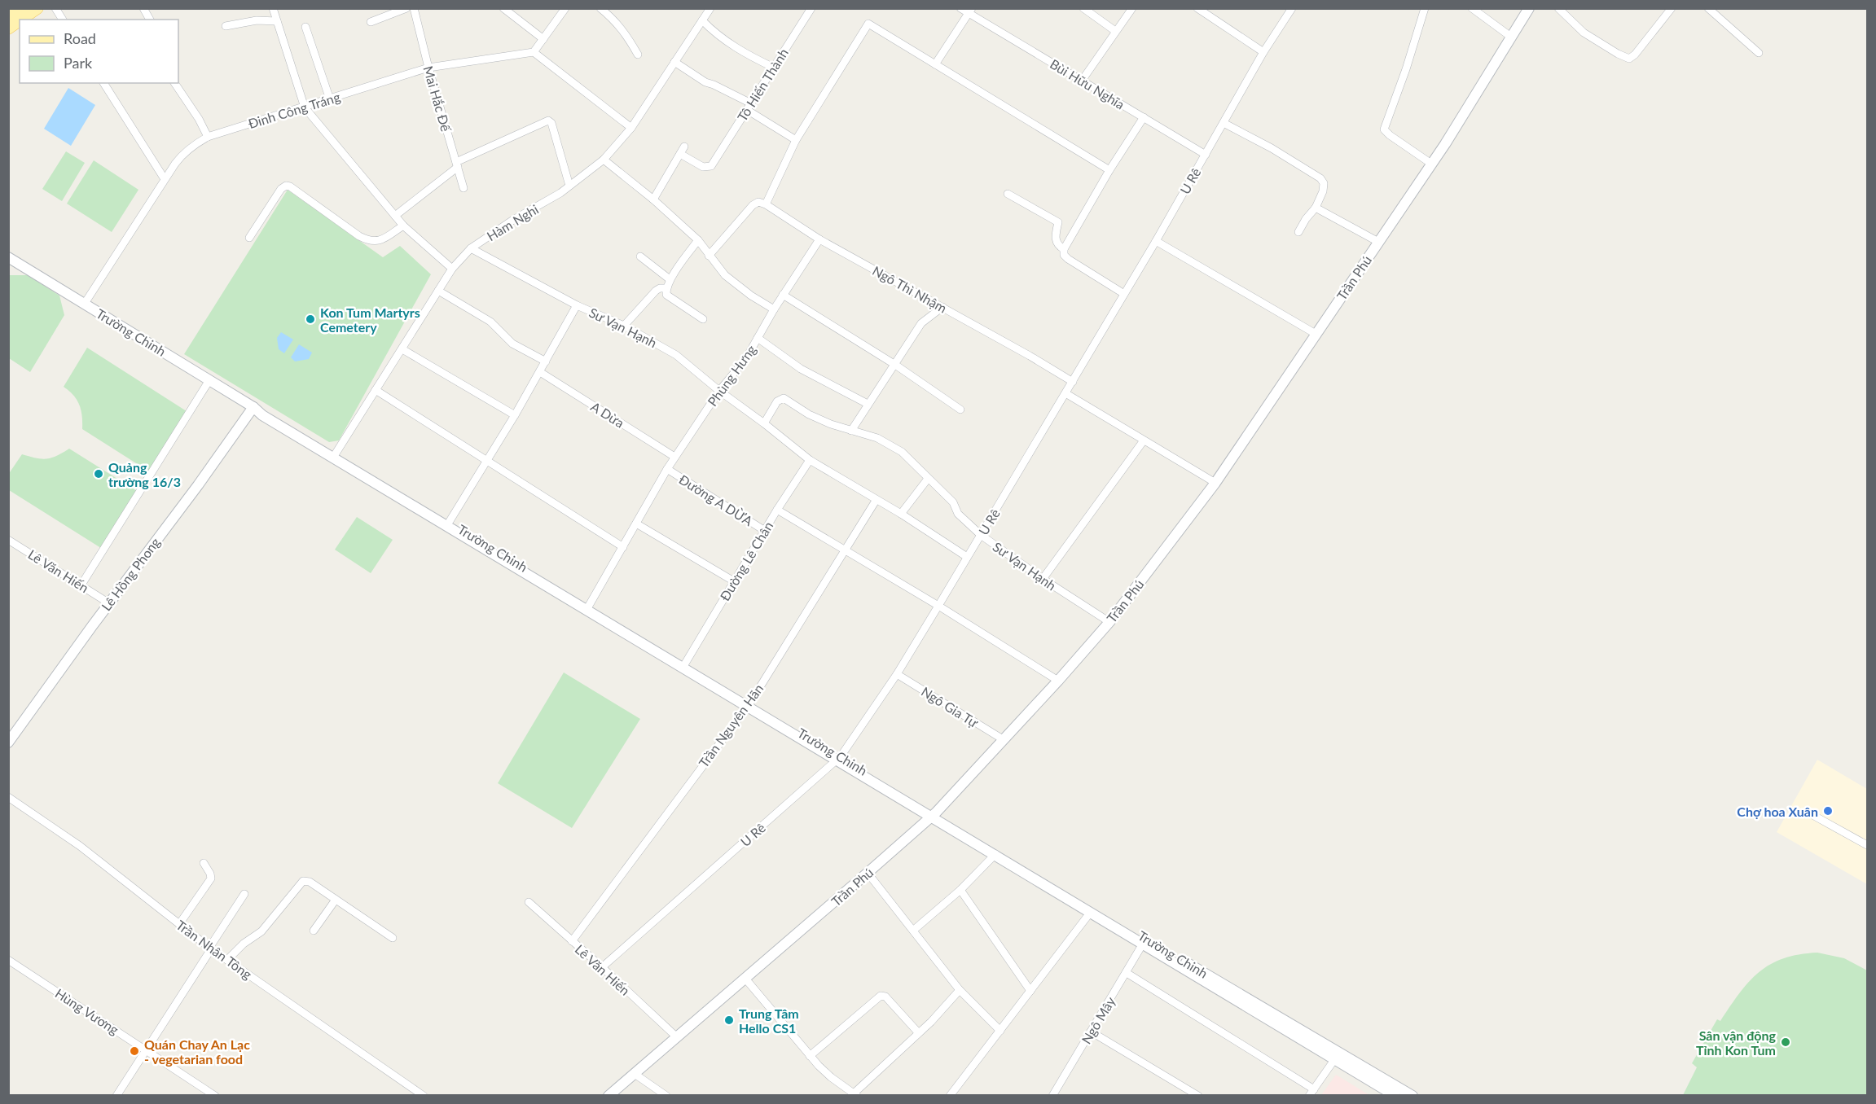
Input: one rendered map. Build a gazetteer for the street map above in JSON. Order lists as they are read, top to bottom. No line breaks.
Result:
{"streets":{"street":["Bùi Hữu Nghĩa","Tô Hiến Thành","Mai Hắc Đế","Đinh Công Tráng","U Rê","Hàm Nghi","Trần Phú","Ngô Thì Nhậm","Sư Vạn Hạnh","Trường Chinh","Phùng Hưng","A Dừa","Đường A DỪA","Đường Lê Chân","Lê Văn Hiến","Lê Hồng Phong","Ngô Gia Tự","Trần Nguyên Hãn","Trần Nhân Tông","Hùng Vương","Ngô Mây"]},"crossings":[["Bùi Hữu Nghĩa","U Rê"],["Mai Hắc Đế","Đinh Công Tráng"],["Đinh Công Tráng","Trường Chinh"],["U Rê","Ngô Thì Nhậm"],["U Rê","Sư Vạn Hạnh"],["U Rê","Trường Chinh"],["U Rê","Lê Văn Hiến"],["U Rê","Ngô Gia Tự"],["Hàm Nghi","Sư Vạn Hạnh"],["Hàm Nghi","Trường Chinh"],["Trần Phú","Sư Vạn Hạnh"],["Trần Phú","Trường Chinh"],["Trần Phú","Lê Văn Hiến"],["Trần Phú","Ngô Gia Tự"],["Sư Vạn Hạnh","Phùng Hưng"],["Sư Vạn Hạnh","Đường Lê Chân"],["Sư Vạn Hạnh","Trần Nguyên Hãn"],["Trường Chinh","Phùng Hưng"],["Trường Chinh","Đường Lê Chân"],["Trường Chinh","Lê Hồng Phong"],["Trường Chinh","Trần Nguyên Hãn"],["Trường Chinh","Ngô Mây"],["Phùng Hưng","A Dừa"],["Phùng Hưng","Đường A DỪA"],["Đường A DỪA","Đường Lê Chân"],["Lê Văn Hiến","Lê Hồng Phong"],["Lê Văn Hiến","Trần Nguyên Hãn"]],"places":["Kon Tum Martyrs Cemetery","Quảng trường 16/3","Chợ hoa Xuân","Trung Tâm Hello CS1","Sân vận động Tỉnh Kon Tum","Quán Chay An Lạc - vegetarian food"],"legend":["Road","Park"]}
